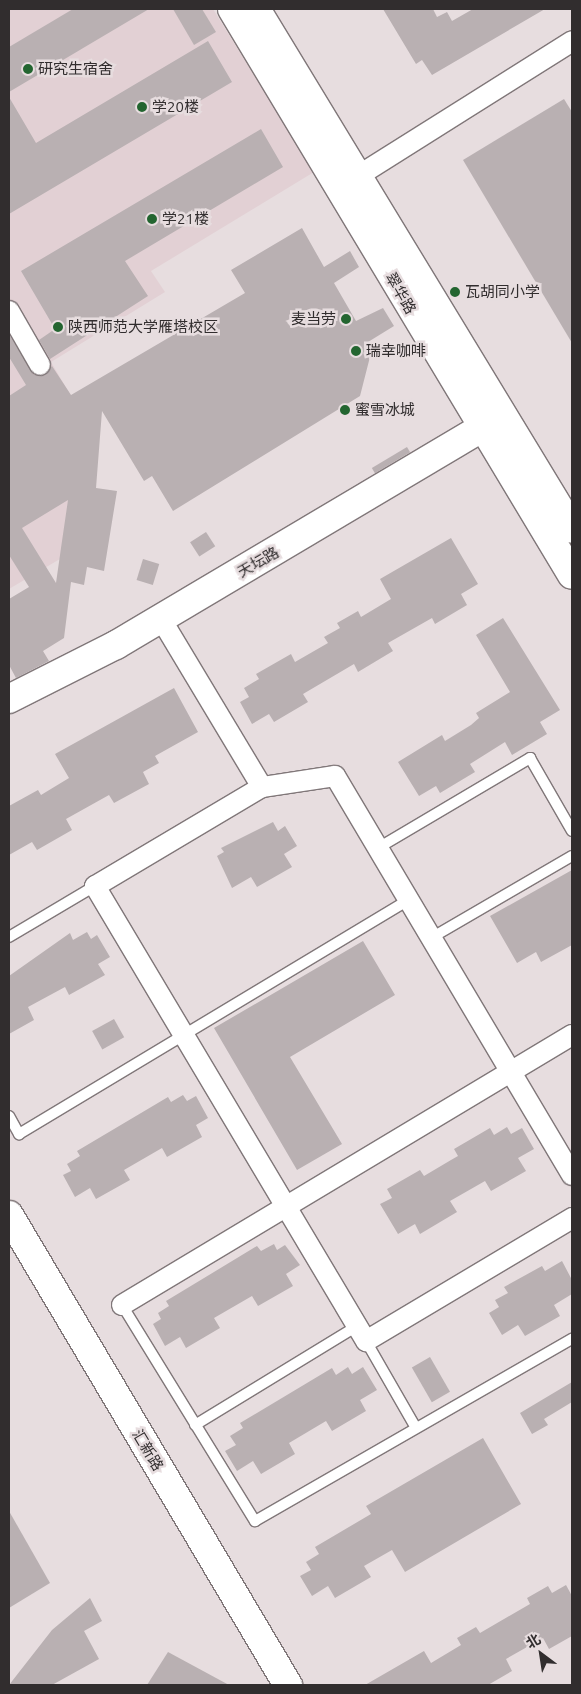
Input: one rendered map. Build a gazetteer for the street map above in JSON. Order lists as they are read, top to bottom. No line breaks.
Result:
{"streets":{"main road":["翠华路","天坛路","汇新路"]},"crossings":[["翠华路","天坛路"]],"places":["研究生宿舍","学20楼","学21楼","瓦胡同小学","麦当劳","陕西师范大学雁塔校区","瑞幸咖啡","蜜雪冰城"],"north":"top left"}
